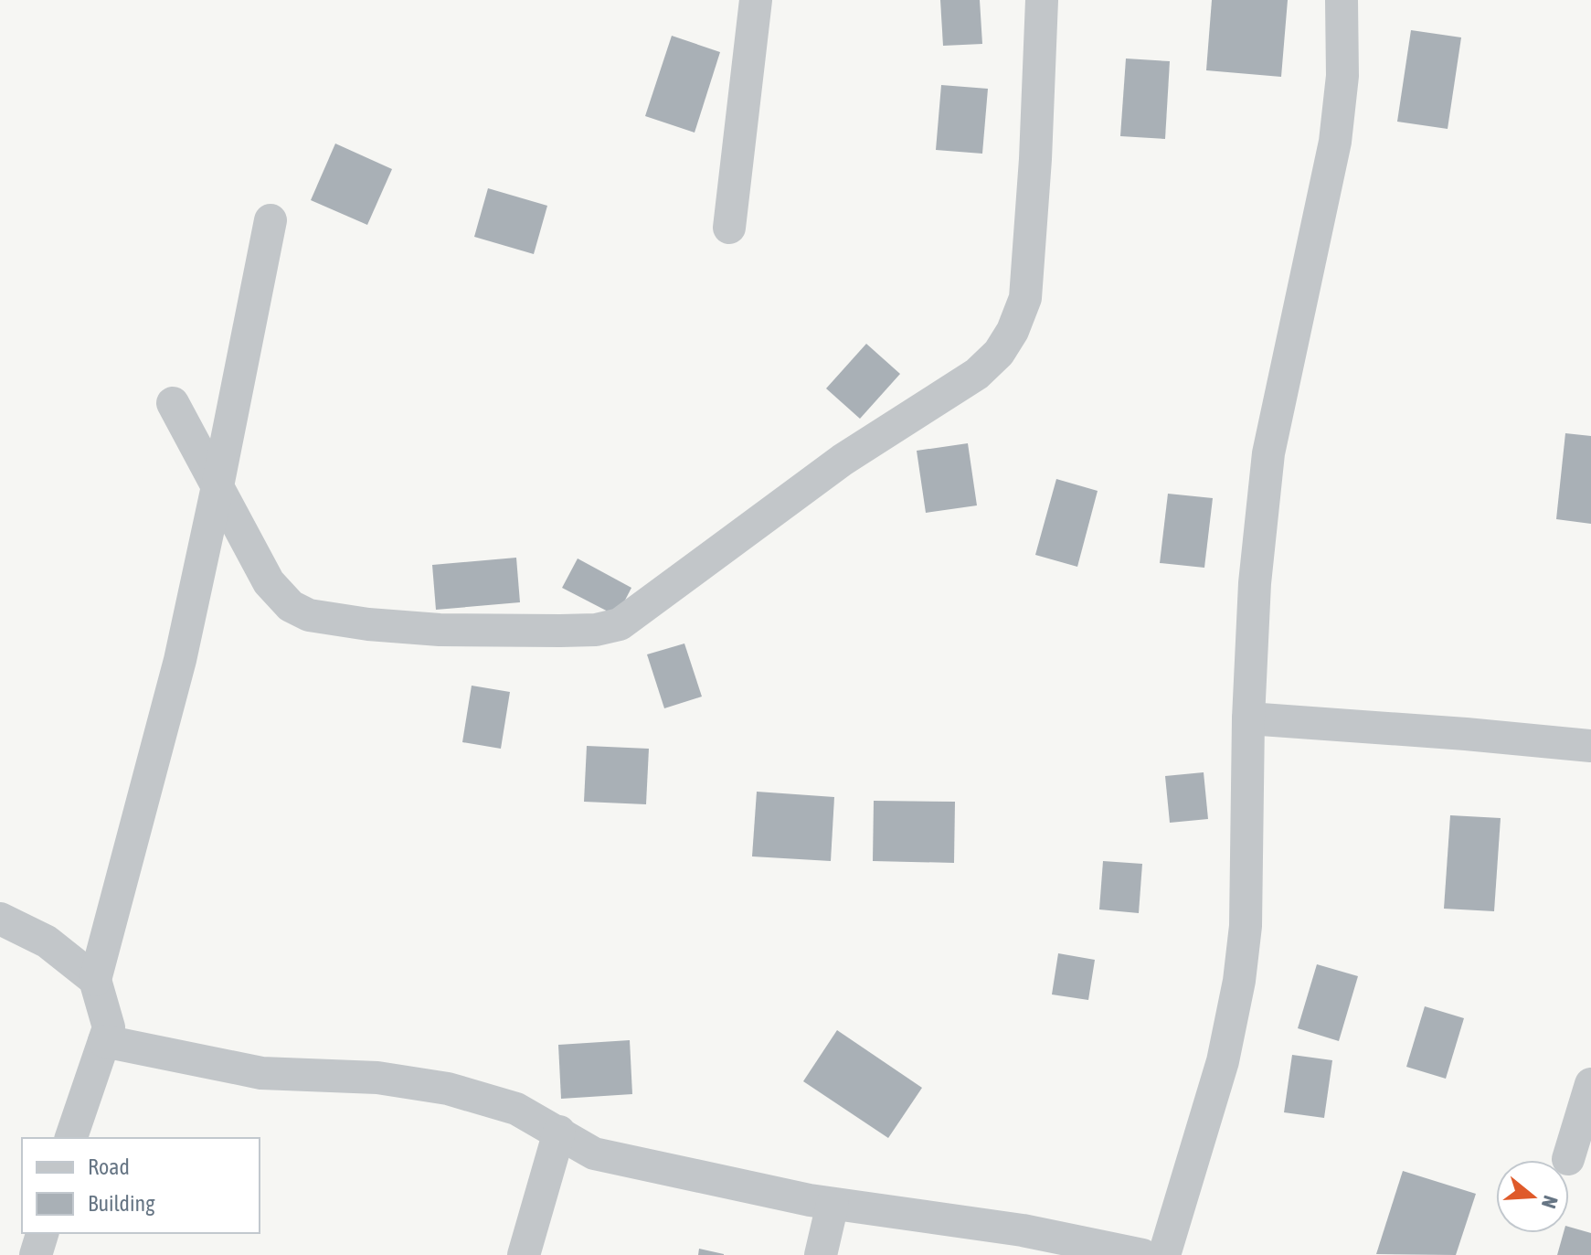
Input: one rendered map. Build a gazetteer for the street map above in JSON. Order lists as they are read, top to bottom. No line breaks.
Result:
{"legend":["Road","Building"],"north":"right"}
